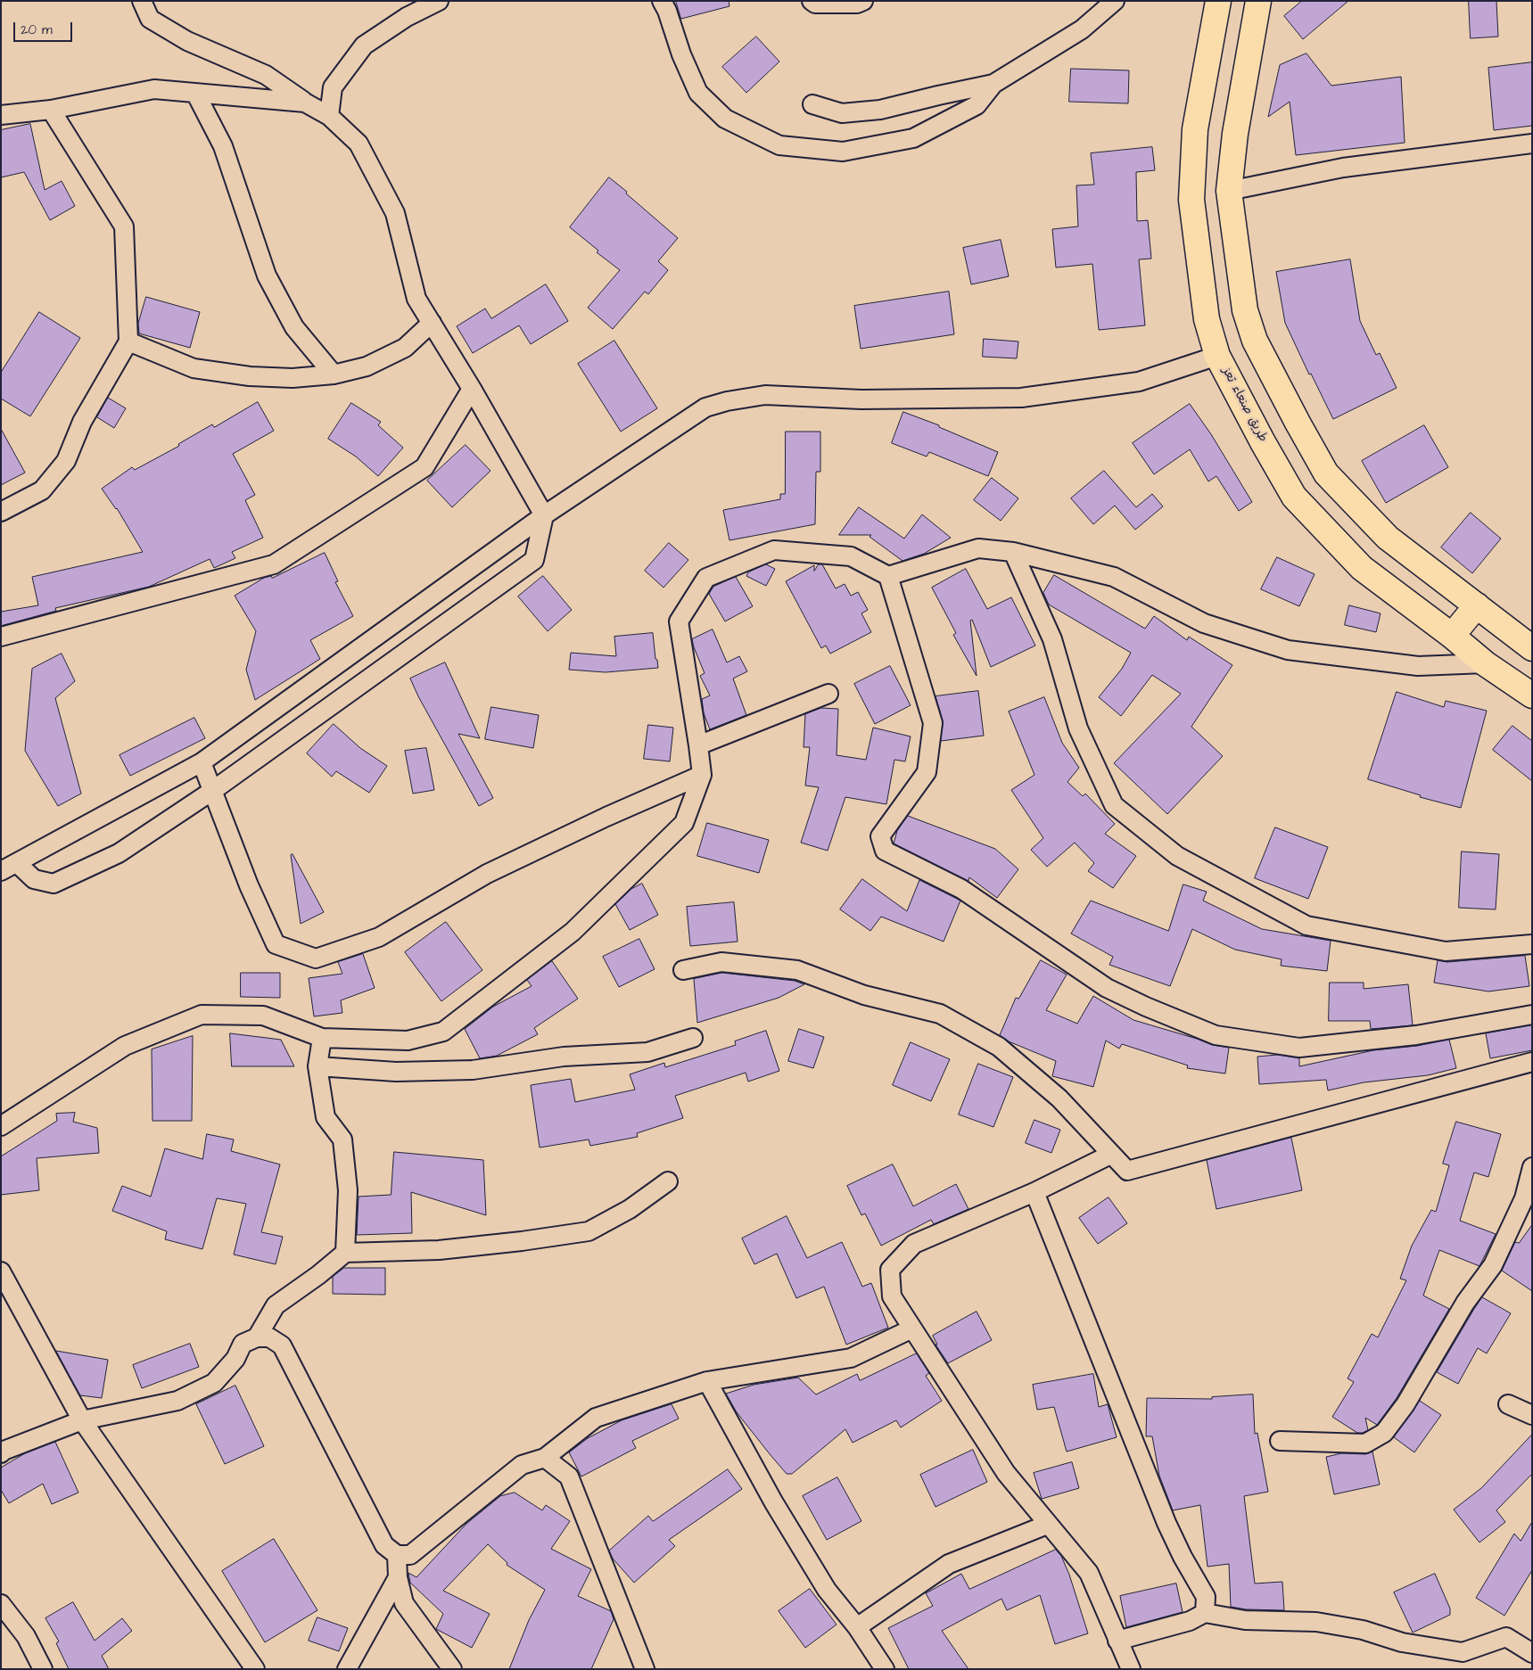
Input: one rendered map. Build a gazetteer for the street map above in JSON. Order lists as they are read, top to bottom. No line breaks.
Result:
{"streets":{"highway":["طريق صنعاء تعز"]},"scale_bar":"20 m"}
